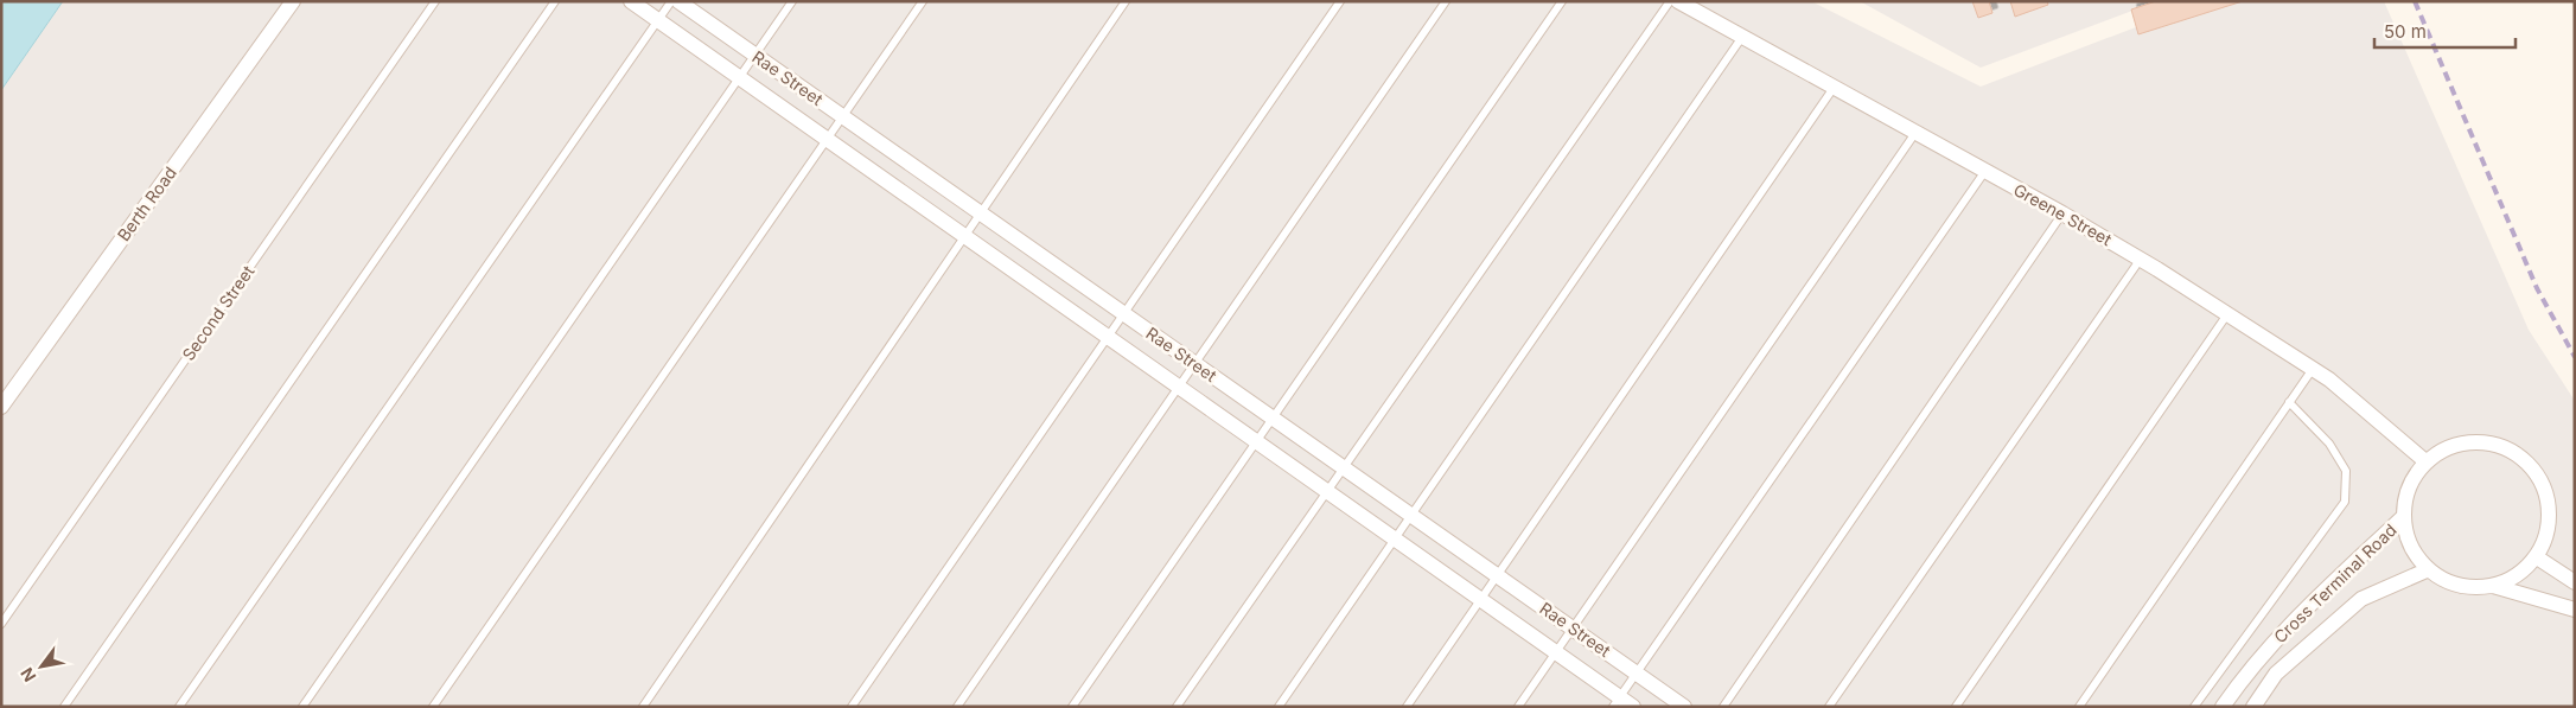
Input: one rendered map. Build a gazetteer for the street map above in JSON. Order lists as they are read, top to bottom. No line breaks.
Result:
{"streets":{"street":["Rae Street","Berth Road","Greene Street","Cross Terminal Road"],"lane":["Second Street"]},"crossings":[["Greene Street","Cross Terminal Road"]],"scale_bar":"50 m","north":"bottom left"}
